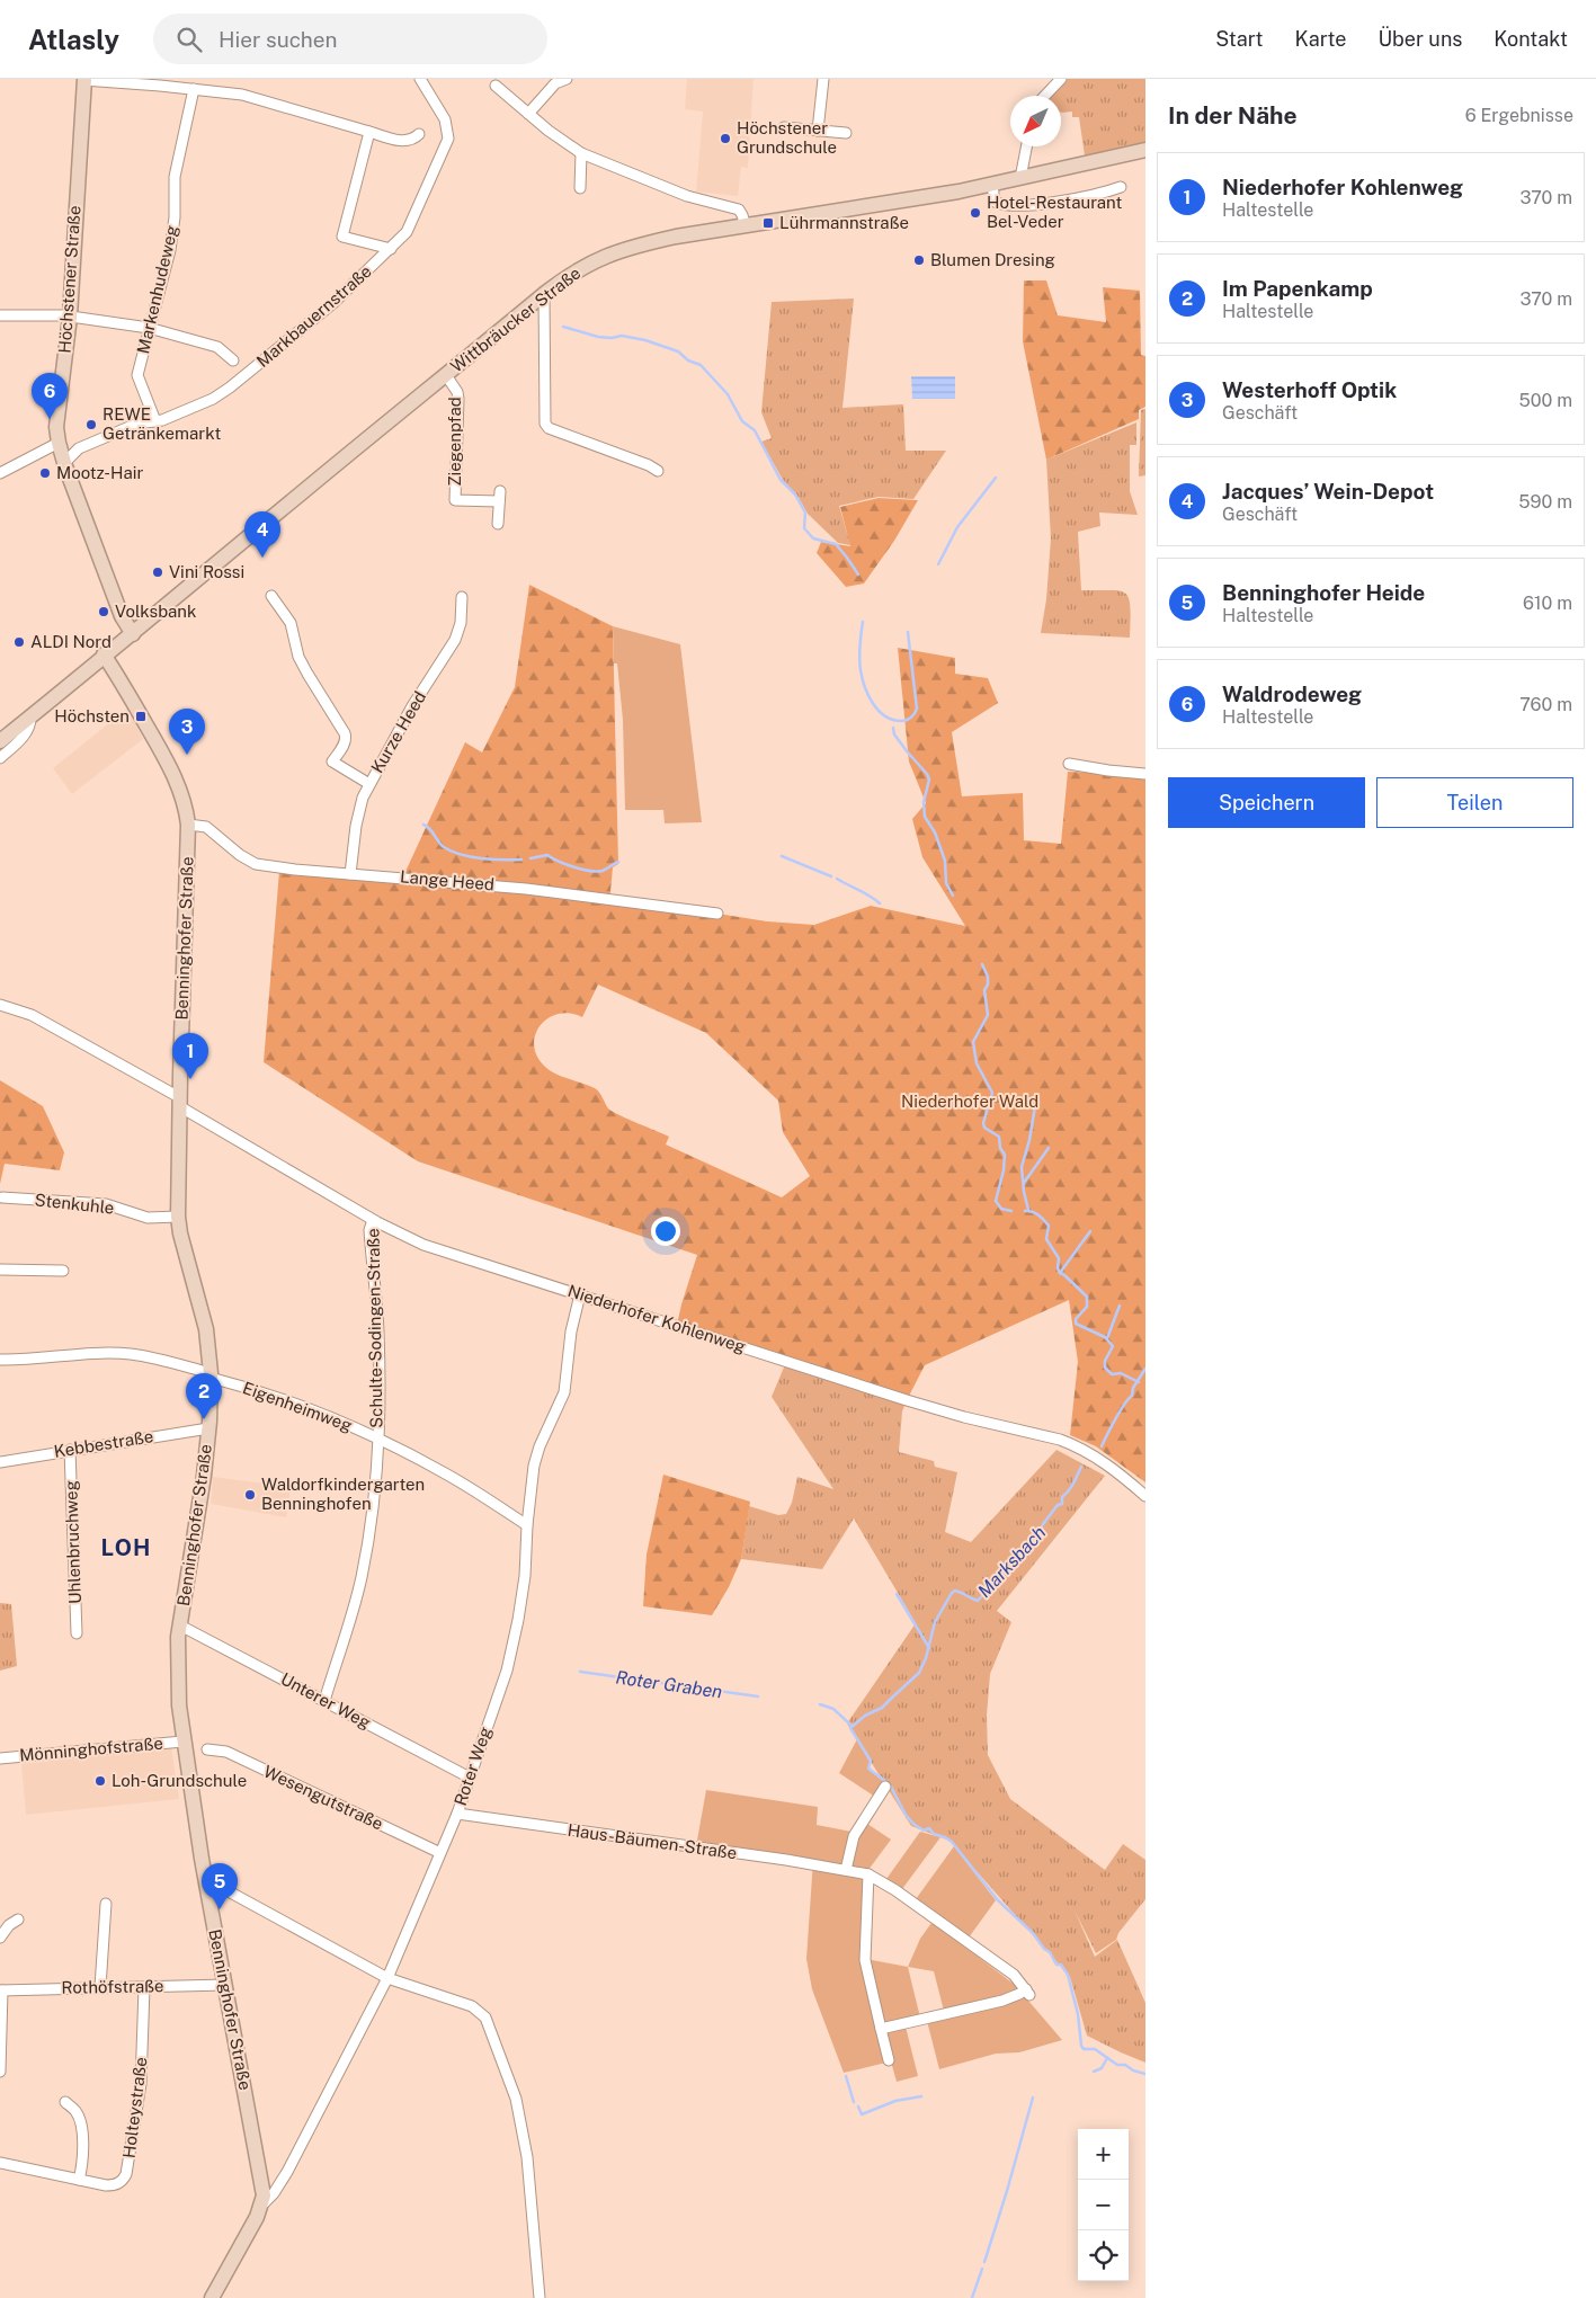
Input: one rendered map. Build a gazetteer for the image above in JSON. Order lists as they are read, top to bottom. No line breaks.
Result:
{"streets":{"main road":["Höchstener Straße","Wittbräucker Straße","Benninghofer Straße"],"street":["Markenhudeweg","Markbauernstraße","Ziegenpfad","Kurze Heed","Lange Heed","Stenkuhle","Niederhofer Kohlenweg","Schulte-Sodingen-Straße","Eigenheimweg","Kebbestraße","Uhlenbruchweg","Unterer Weg","Mönninghofstraße","Roter Weg","Wesengutstraße","Haus-Bäumen-Straße","Rothöfstraße","Holteystraße"]},"crossings":[["Höchstener Straße","Markbauernstraße"],["Höchstener Straße","Wittbräucker Straße"],["Markenhudeweg","Markbauernstraße"],["Wittbräucker Straße","Ziegenpfad"],["Wittbräucker Straße","Benninghofer Straße"],["Kurze Heed","Lange Heed"],["Lange Heed","Benninghofer Straße"],["Benninghofer Straße","Stenkuhle"],["Benninghofer Straße","Niederhofer Kohlenweg"],["Benninghofer Straße","Eigenheimweg"],["Benninghofer Straße","Kebbestraße"],["Benninghofer Straße","Unterer Weg"],["Benninghofer Straße","Mönninghofstraße"],["Benninghofer Straße","Roter Weg"],["Benninghofer Straße","Rothöfstraße"],["Niederhofer Kohlenweg","Schulte-Sodingen-Straße"],["Niederhofer Kohlenweg","Roter Weg"],["Schulte-Sodingen-Straße","Eigenheimweg"],["Schulte-Sodingen-Straße","Unterer Weg"],["Eigenheimweg","Roter Weg"],["Kebbestraße","Uhlenbruchweg"],["Unterer Weg","Roter Weg"],["Roter Weg","Wesengutstraße"],["Roter Weg","Haus-Bäumen-Straße"],["Rothöfstraße","Holteystraße"]],"districts":["LOH"],"water":["Marksbach","Roter Graben"],"parks":["Niederhofer Wald"],"places":{"other":["Höchstener Grundschule","Hotel-Restaurant Bel-Veder","Blumen Dresing","REWE Getränkemarkt","Mootz-Hair","Vini Rossi","Volksbank","ALDI Nord","Waldorfkindergarten Benninghofen","Loh-Grundschule"],"transit":["Lührmannstraße","Höchsten"]},"north":"bottom left","page":{"header":"Atlasly","search":"Hier suchen","nav":["Start","Karte","Über uns","Kontakt"],"heading":["In der Nähe","6 Ergebnisse"],"list":[{"mark":"1","name":"Niederhofer Kohlenweg","note":"Haltestelle","value":"370 m"},{"mark":"2","name":"Im Papenkamp","note":"Haltestelle","value":"370 m"},{"mark":"3","name":"Westerhoff Optik","note":"Geschäft","value":"500 m"},{"mark":"4","name":"Jacques’ Wein-Depot","note":"Geschäft","value":"590 m"},{"mark":"5","name":"Benninghofer Heide","note":"Haltestelle","value":"610 m"},{"mark":"6","name":"Waldrodeweg","note":"Haltestelle","value":"760 m"}],"pins":["6","4","3","1","2","5"],"buttons":["Speichern","Teilen"],"map_buttons":["+","−"]}}
